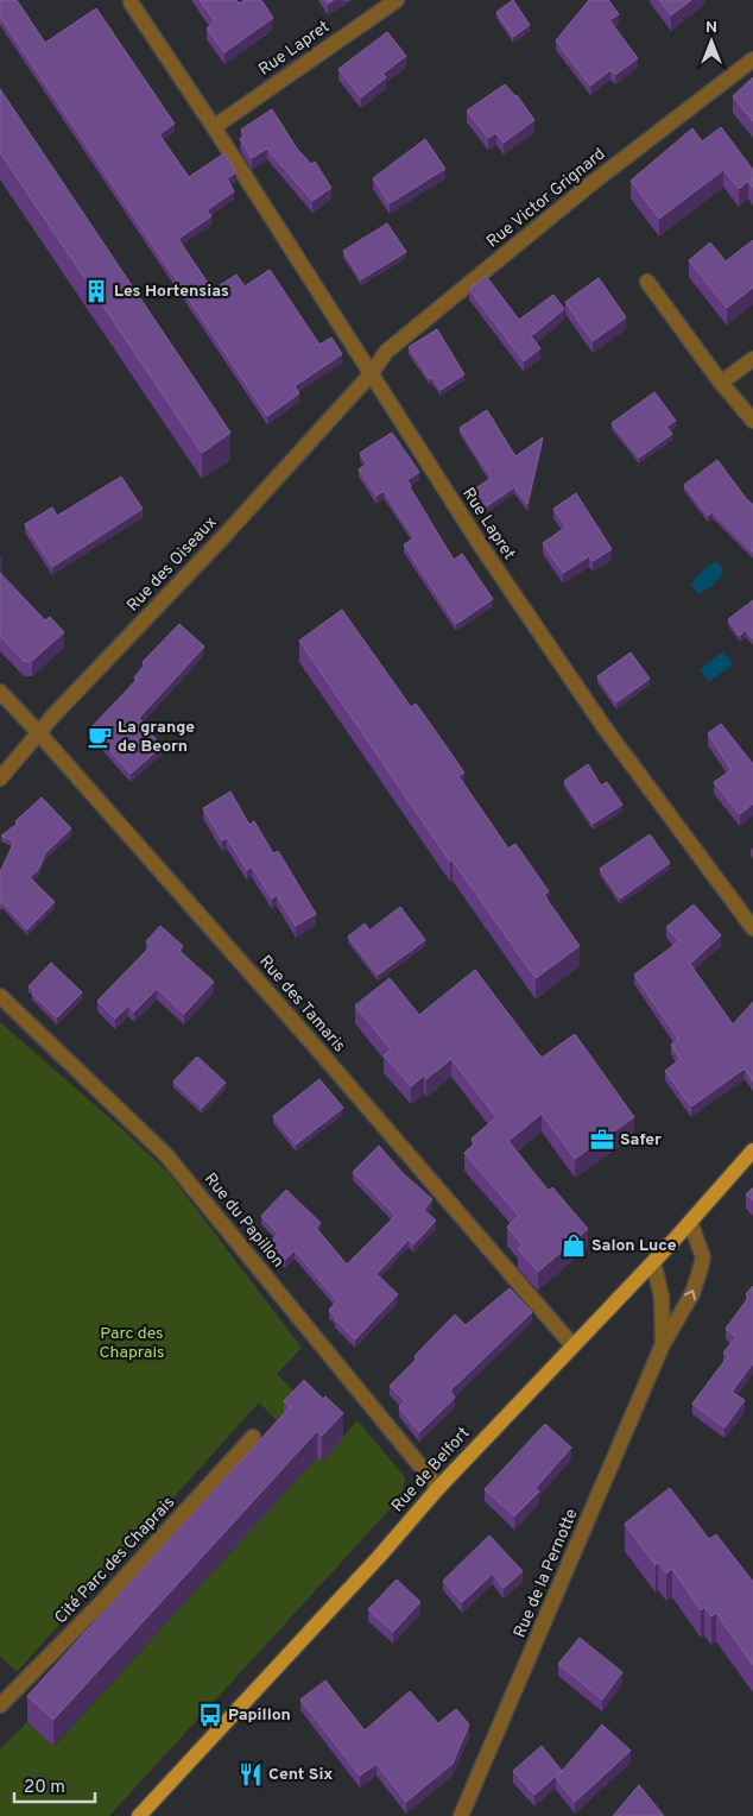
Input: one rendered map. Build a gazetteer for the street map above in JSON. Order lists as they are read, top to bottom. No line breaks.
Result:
{"streets":{"main road":["Rue de Belfort"],"street":["Rue Lapret","Rue Victor Grignard","Rue des Oiseaux","Rue des Tamaris","Rue du Papillon","Cité Parc des Chaprais","Rue de la Pernotte"]},"crossings":[["Rue Lapret","Rue Victor Grignard"],["Rue Lapret","Rue des Oiseaux"],["Rue Victor Grignard","Rue des Oiseaux"],["Rue des Oiseaux","Rue des Tamaris"],["Rue des Tamaris","Rue de Belfort"],["Rue du Papillon","Rue de Belfort"],["Rue de Belfort","Rue de la Pernotte"]],"parks":["Parc des Chaprais"],"places":{"building":["Les Hortensias"],"cafe":["La grange de Beorn"],"office":["Safer"],"shop":["Salon Luce"],"bus stop":["Papillon"],"restaurant":["Cent Six"]},"scale_bar":"20 m","north":"top"}
